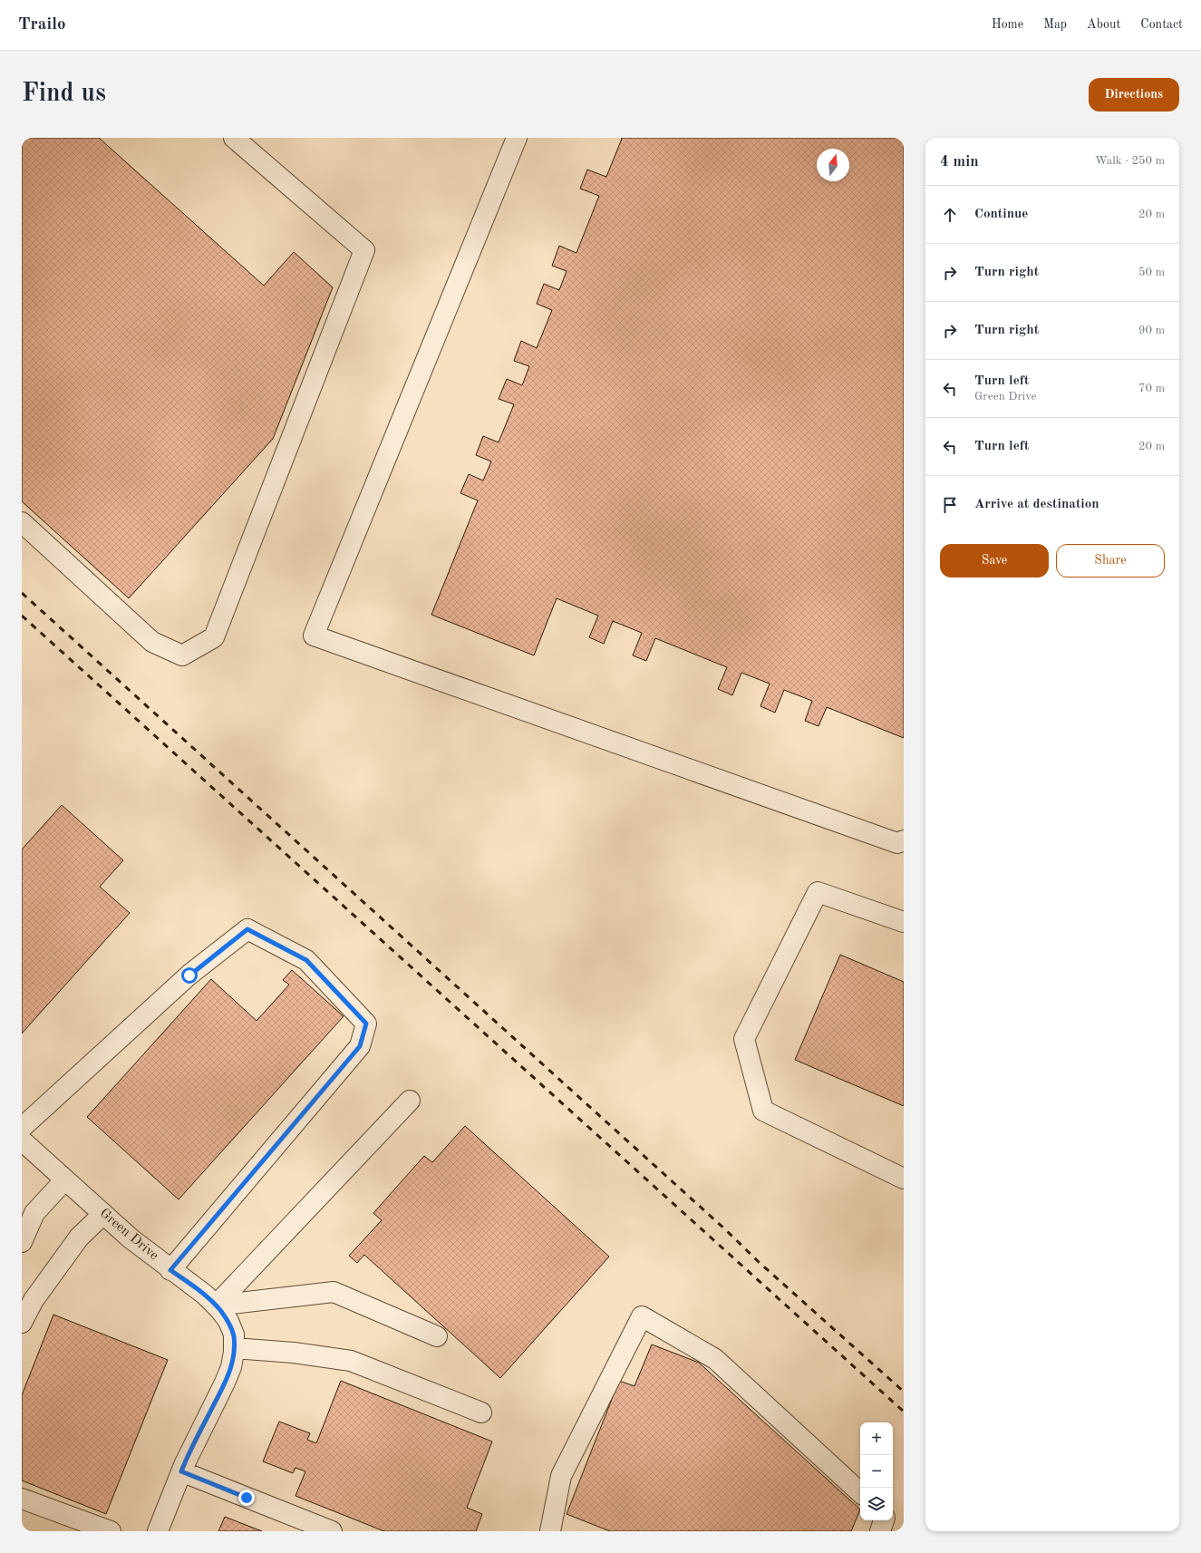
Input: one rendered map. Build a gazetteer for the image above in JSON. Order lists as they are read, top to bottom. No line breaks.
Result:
{"streets":{"street":["Green Drive"]},"north":"top","page":{"header":"Trailo","nav":["Home","Map","About","Contact"],"buttons":["Directions",["Save","Share"]],"title":"Find us","heading":["4 min","Walk · 250 m"],"list":[["Continue","20 m"],["Turn right","50 m"],["Turn right","90 m"],["Turn left","Green Drive","70 m"],["Turn left","20 m"],"Arrive at destination"],"map_buttons":["+","−"]}}
